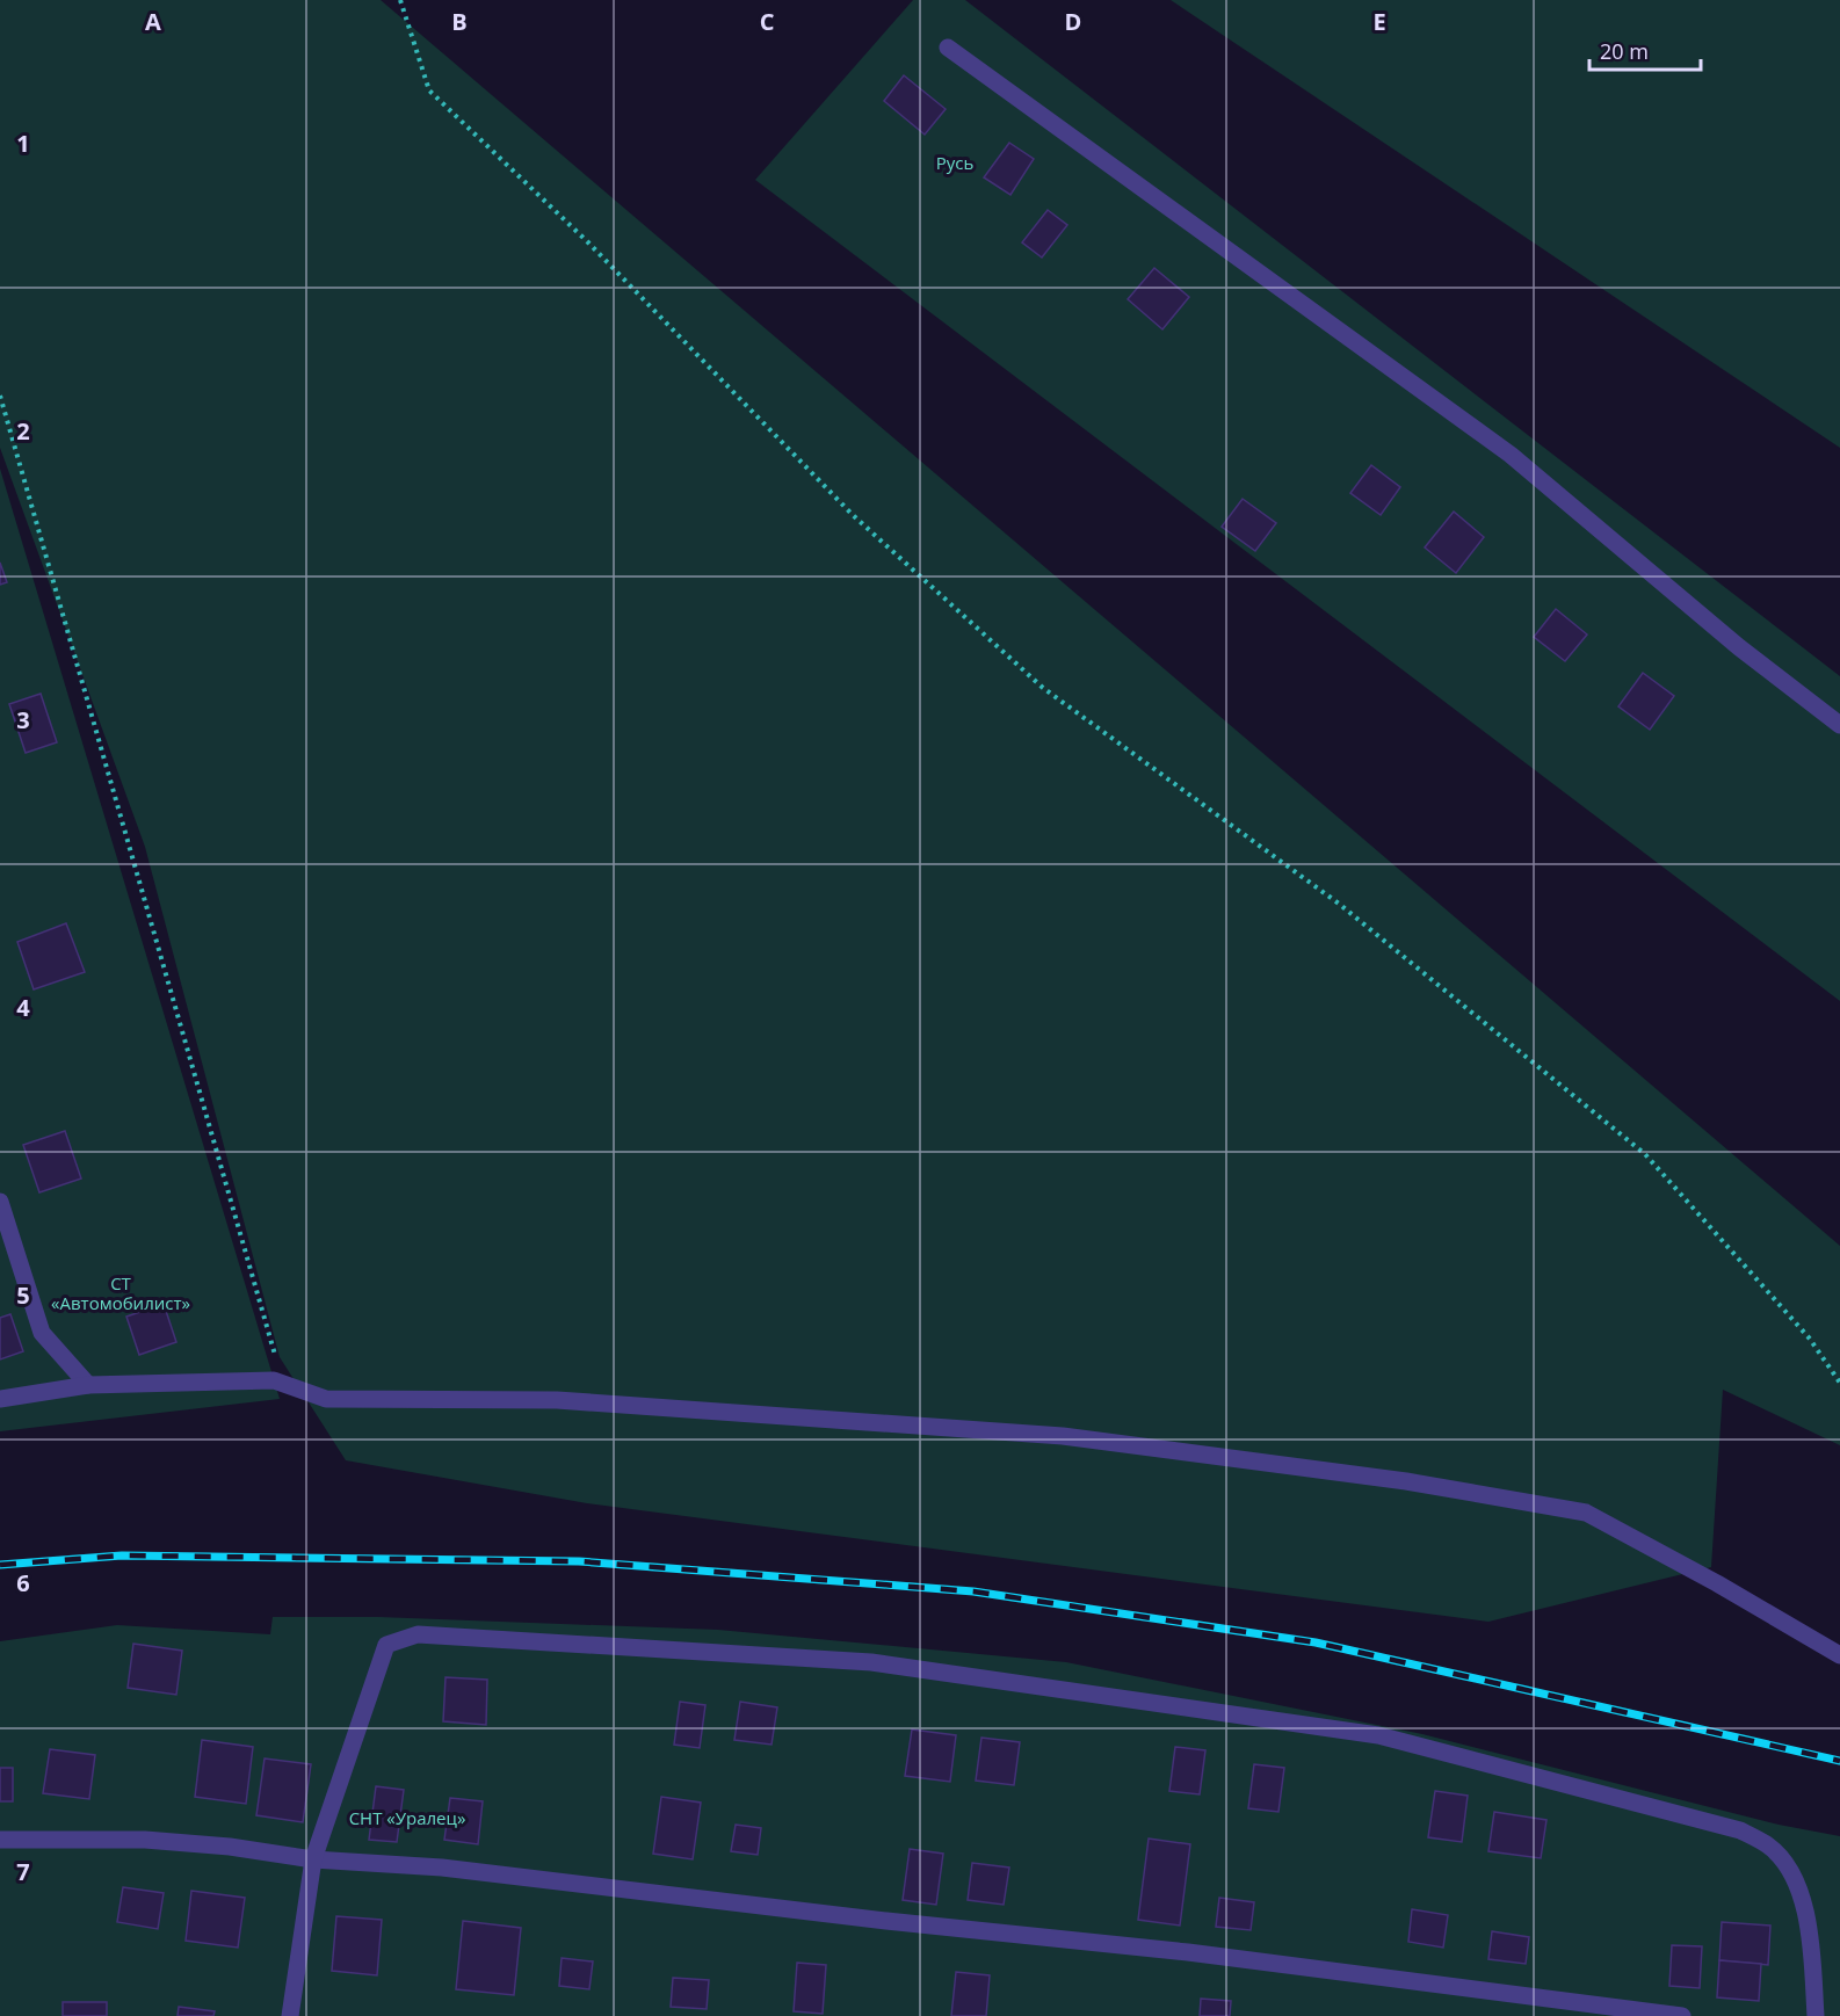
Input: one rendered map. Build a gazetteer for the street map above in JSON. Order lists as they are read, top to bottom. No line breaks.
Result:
{"parks":["Русь","СТ «Автомобилист»","СНТ «Уралец»"],"scale_bar":"20 m","grid":{"columns":["A","B","C","D","E"],"rows":["1","2","3","4","5","6","7"]}}
